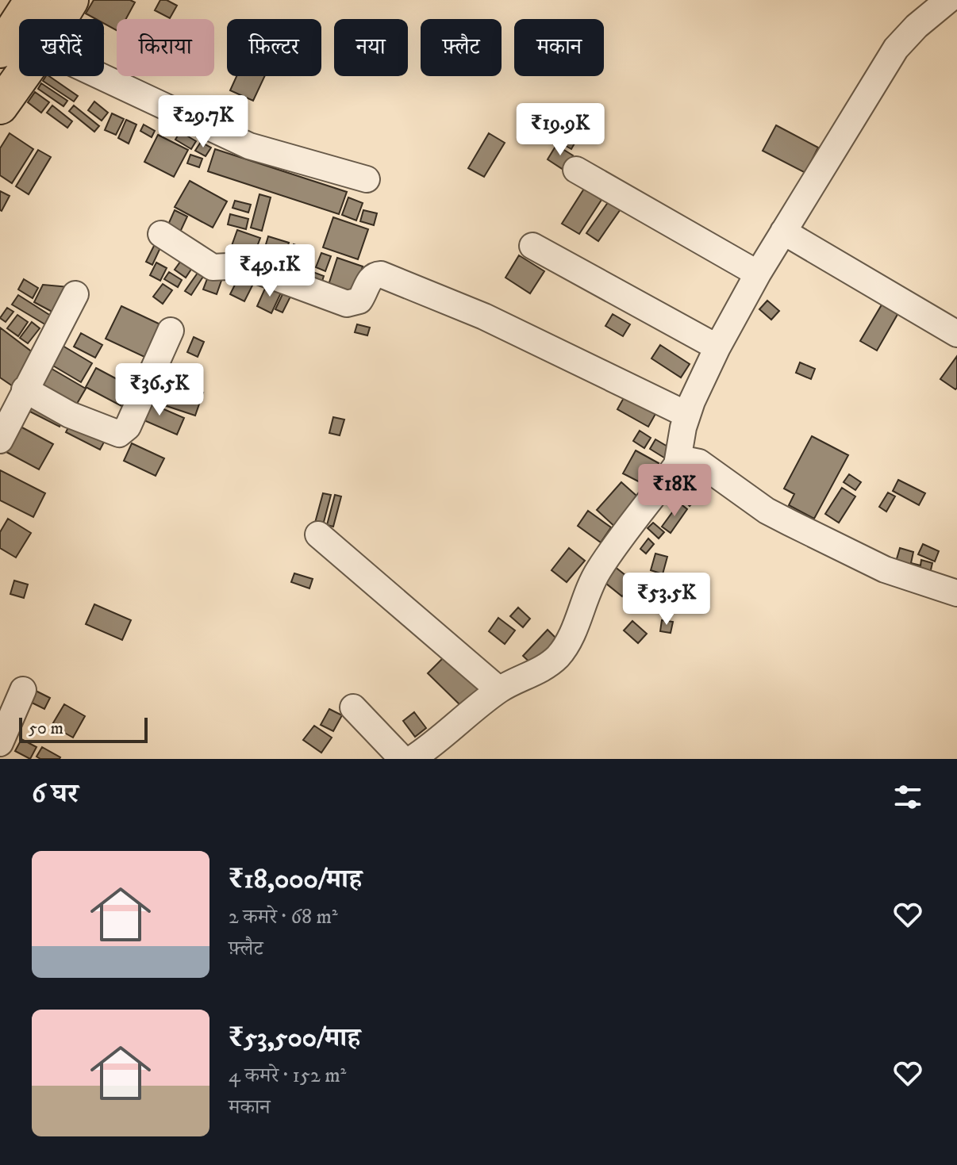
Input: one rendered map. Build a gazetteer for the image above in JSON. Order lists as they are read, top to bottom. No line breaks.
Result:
{"scale_bar":"50 m","page":{"chip":["खरीदें","किराया","फ़िल्टर","नया","फ़्लैट","मकान"],"price":["₹29.7K","₹19.9K","₹49.1K","₹36.5K","₹18K","₹53.5K"],"scale":"50 m","heading":"6 घर","list":[{"name":"₹18,000/माह","note":"2 कमरे · 68 m² · फ़्लैट"},{"name":"₹53,500/माह","note":"4 कमरे · 152 m² · मकान"}]}}
